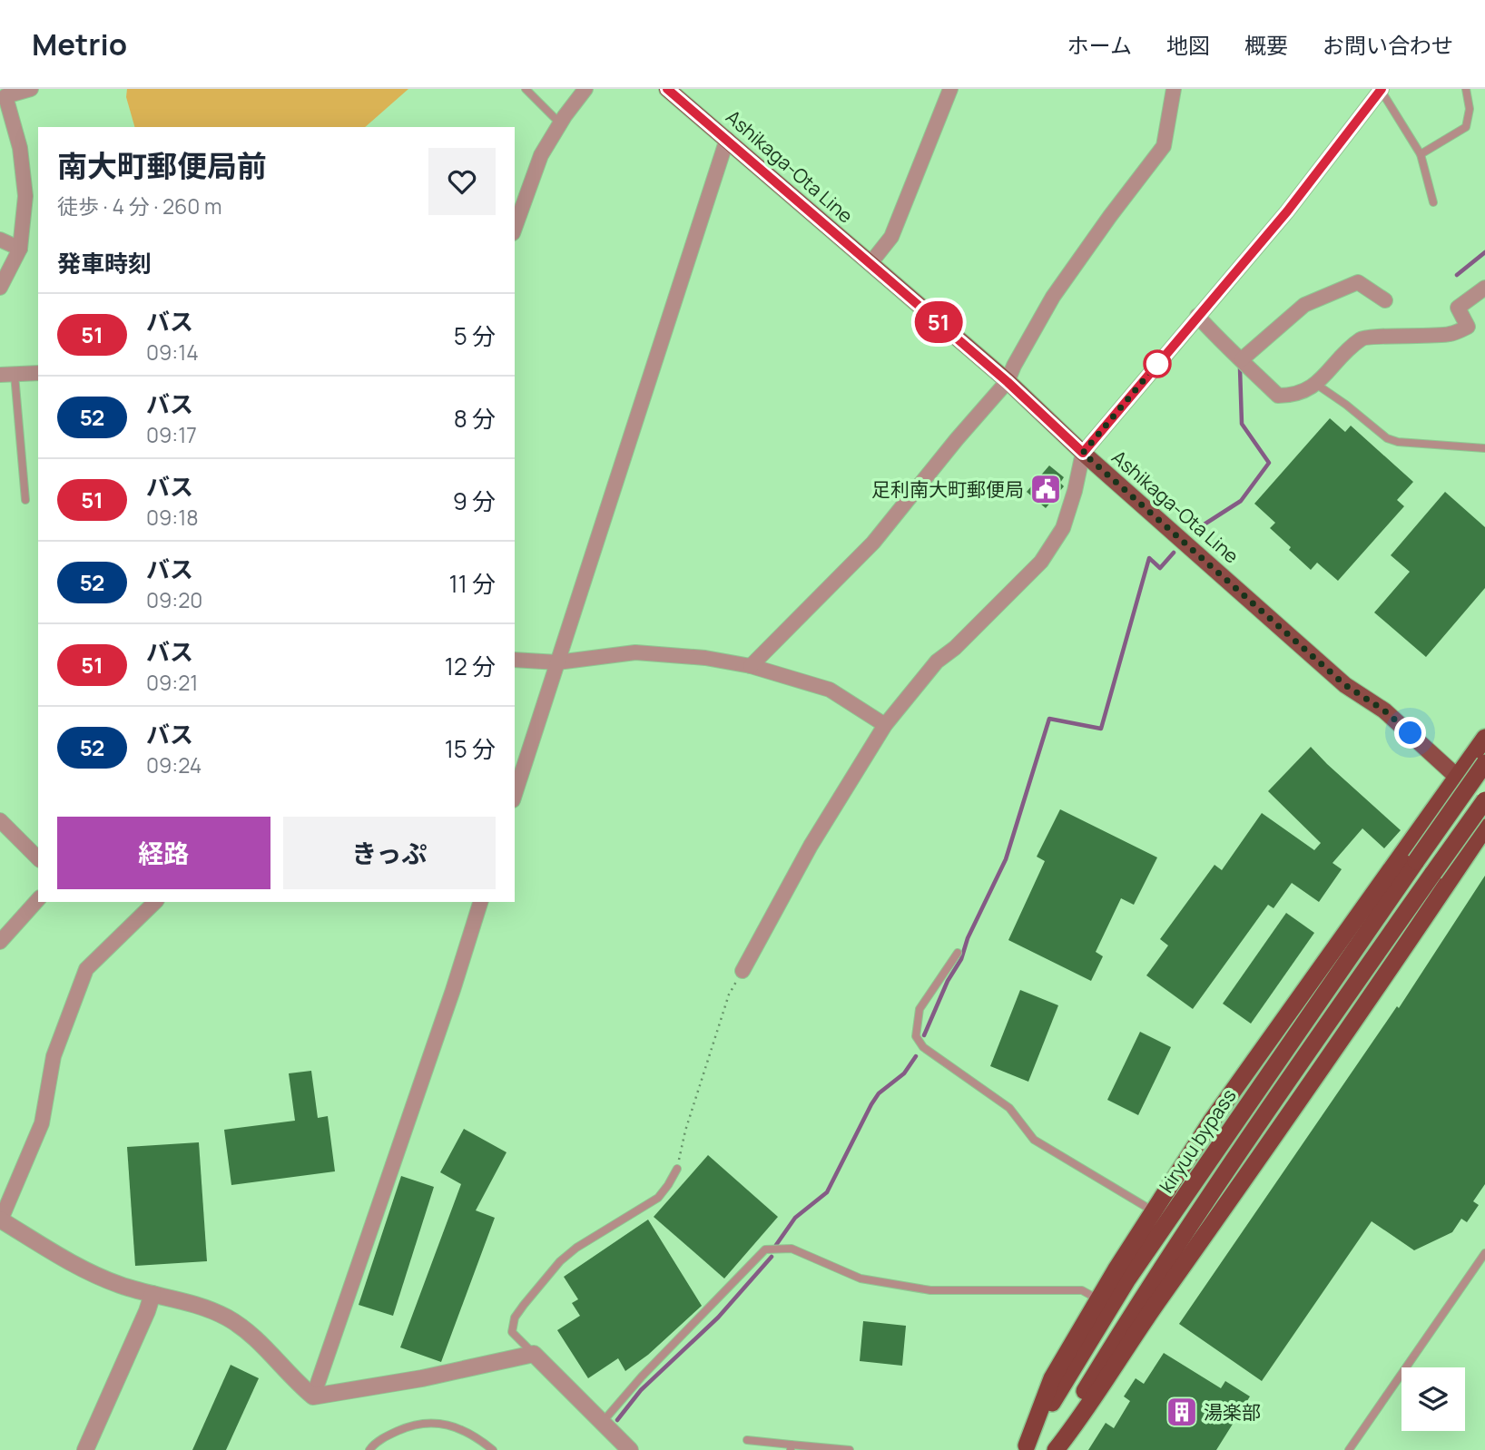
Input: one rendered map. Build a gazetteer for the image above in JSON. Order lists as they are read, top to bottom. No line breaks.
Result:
{"streets":{"highway":["kiryuu bypass"],"main road":["Ashikaga-Ota Line"]},"places":{"public building":["足利南大町郵便局"],"building":["湯楽部"]},"lines":["bus line 51"],"page":{"header":"Metrio","nav":["ホーム","地図","概要","お問い合わせ"],"on_map":"51","heading":[["南大町郵便局前","徒歩 · 4 分 · 260 m"],"発車時刻"],"list":[{"mark":"51","name":"バス","note":"09:14","value":"5 分"},{"mark":"52","name":"バス","note":"09:17","value":"8 分"},{"mark":"51","name":"バス","note":"09:18","value":"9 分"},{"mark":"52","name":"バス","note":"09:20","value":"11 分"},{"mark":"51","name":"バス","note":"09:21","value":"12 分"},{"mark":"52","name":"バス","note":"09:24","value":"15 分"}],"buttons":["経路","きっぷ"]}}
